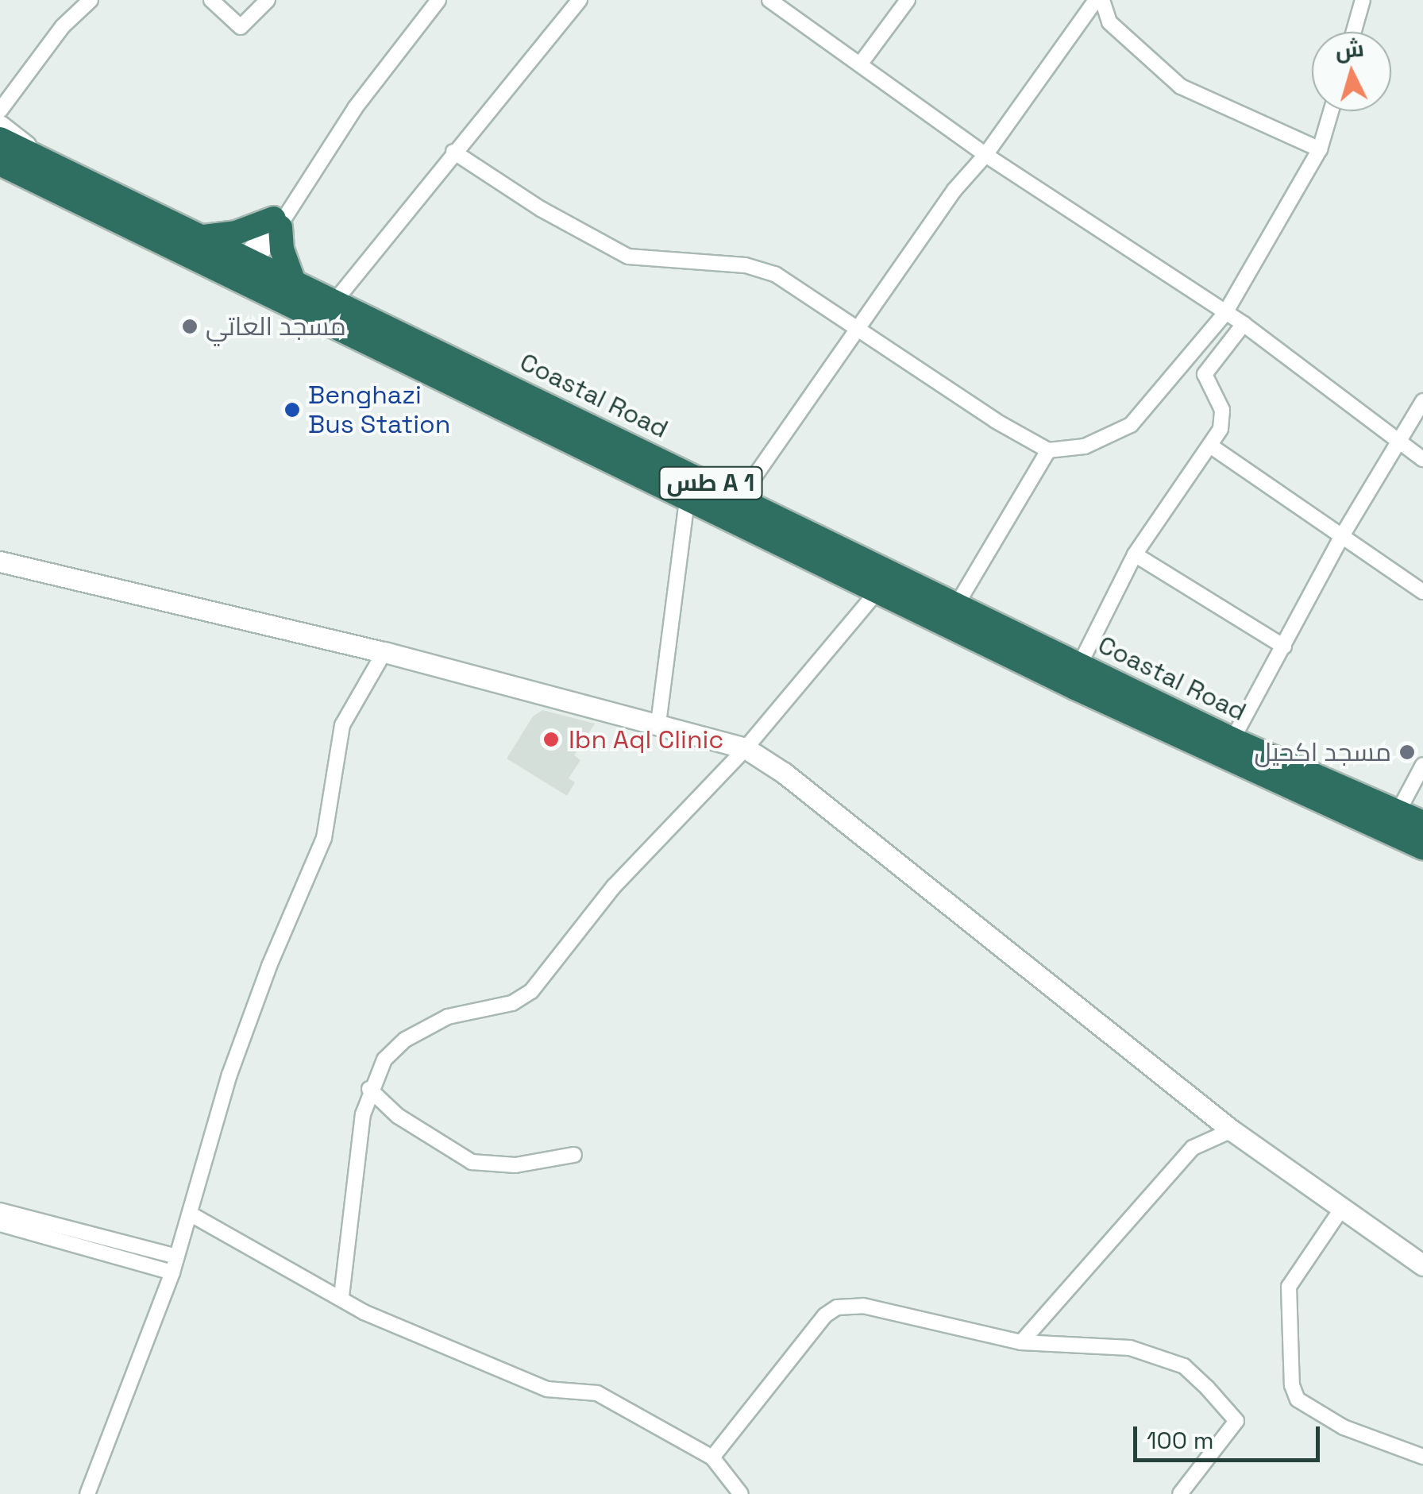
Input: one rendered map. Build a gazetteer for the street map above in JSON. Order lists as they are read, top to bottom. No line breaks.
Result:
{"streets":{"highway":["Coastal Road","طس A 1"]},"places":["مسجد العاتي","Benghazi Bus Station","Ibn Aql Clinic","مسجد اكحيل"],"scale_bar":"100 m","north":"top"}
